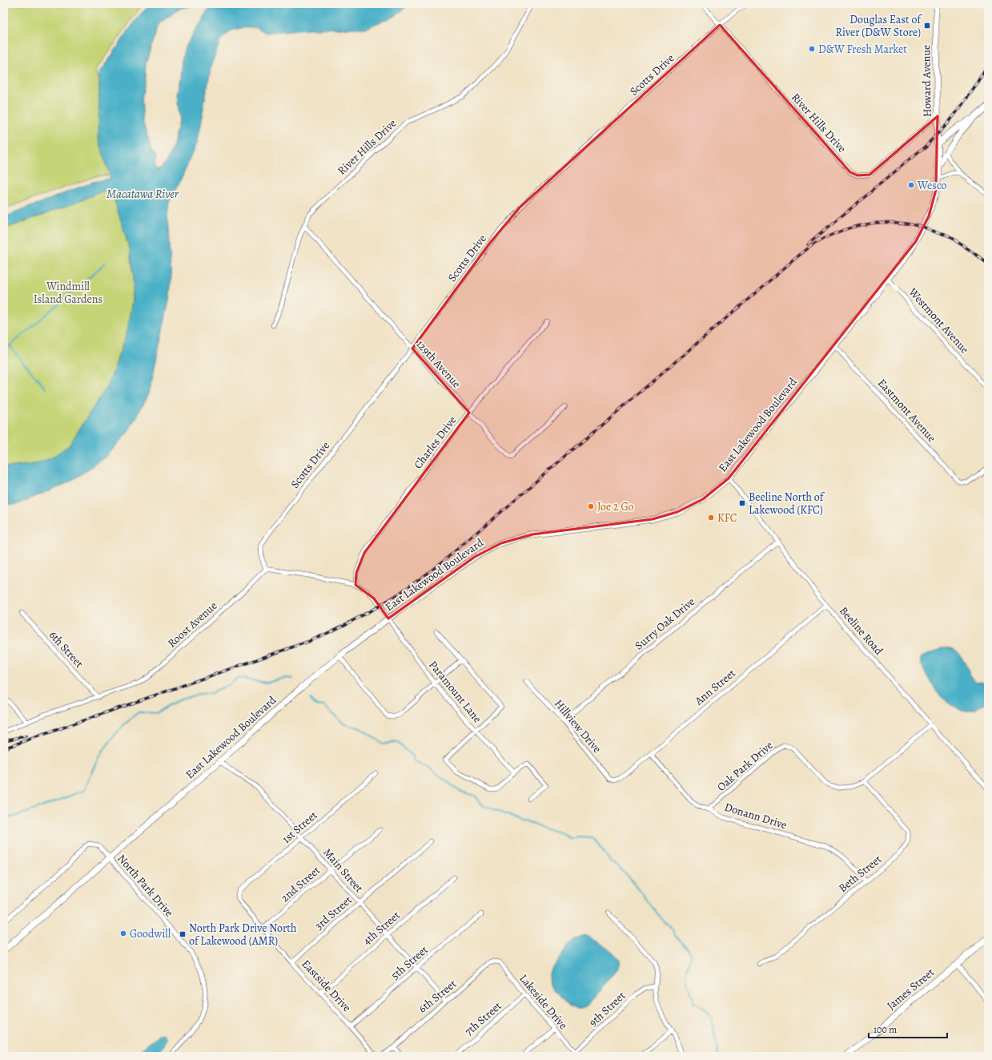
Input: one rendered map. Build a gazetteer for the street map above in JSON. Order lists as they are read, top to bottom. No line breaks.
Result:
{"streets":{"main road":["Howard Avenue","East Lakewood Boulevard","James Street"],"street":["Scotts Drive","River Hills Drive","Westmont Avenue","129th Avenue","Eastmont Avenue","Charles Drive","Surry Oak Drive","Roost Avenue","Beeline Road","6th Street","Ann Street","Paramount Lane","Hillview Drive","Oak Park Drive","Donann Drive","1st Street","Main Street","Beth Street","2nd Street","North Park Drive","3rd Street","4th Street","5th Street","Eastside Drive","Lakeside Drive","9th Street","7th Street"]},"crossings":[["Scotts Drive","River Hills Drive"],["Scotts Drive","129th Avenue"],["Scotts Drive","Roost Avenue"],["Howard Avenue","River Hills Drive"],["Howard Avenue","East Lakewood Boulevard"],["River Hills Drive","129th Avenue"],["Westmont Avenue","East Lakewood Boulevard"],["129th Avenue","Charles Drive"],["Eastmont Avenue","East Lakewood Boulevard"],["East Lakewood Boulevard","Beeline Road"],["East Lakewood Boulevard","Paramount Lane"],["East Lakewood Boulevard","Main Street"],["East Lakewood Boulevard","North Park Drive"],["Surry Oak Drive","Beeline Road"],["Surry Oak Drive","Hillview Drive"],["Roost Avenue","6th Street"],["Beeline Road","Ann Street"],["Beeline Road","Oak Park Drive"],["6th Street","Main Street"],["6th Street","Eastside Drive"],["6th Street","Lakeside Drive"],["Ann Street","Hillview Drive"],["Ann Street","Donann Drive"],["Oak Park Drive","Donann Drive"],["Oak Park Drive","Beth Street"],["Donann Drive","Beth Street"],["1st Street","Main Street"],["1st Street","Eastside Drive"],["Main Street","2nd Street"],["Main Street","3rd Street"],["Main Street","4th Street"],["Main Street","5th Street"],["2nd Street","Eastside Drive"],["3rd Street","Eastside Drive"],["4th Street","Eastside Drive"],["5th Street","Eastside Drive"],["Lakeside Drive","9th Street"],["Lakeside Drive","7th Street"]],"water":["Macatawa River"],"parks":["Windmill Island Gardens"],"places":{"transit":["Douglas East of River (D&W Store)","Beeline North of Lakewood (KFC)","North Park Drive North of Lakewood (AMR)"],"other":["D&W Fresh Market","Wesco","Joe 2 Go","KFC","Goodwill"]},"scale_bar":"100 m"}
